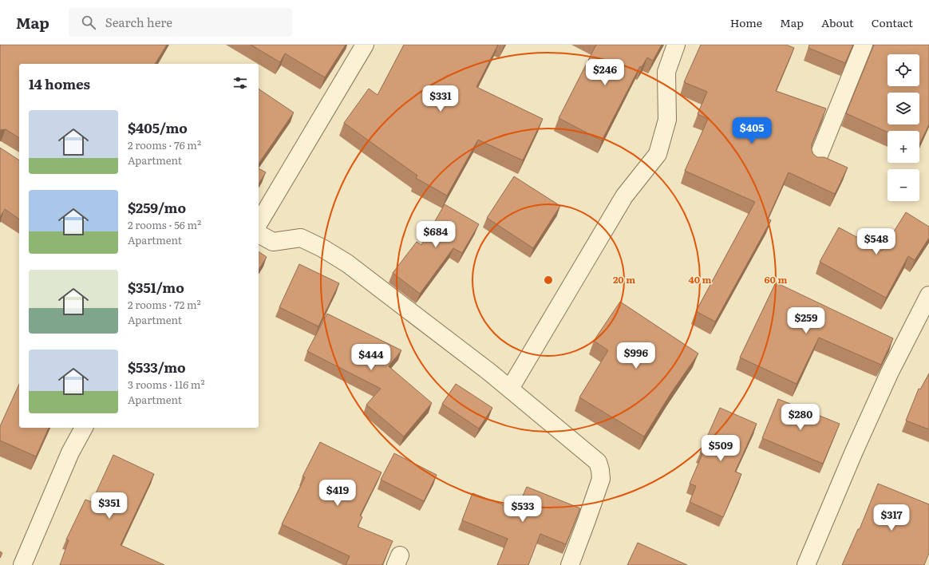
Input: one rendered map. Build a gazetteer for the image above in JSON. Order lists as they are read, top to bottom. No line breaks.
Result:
{"page":{"header":"Map","search":"Search here","nav":["Home","Map","About","Contact"],"map_buttons":["+","−"],"price":["$246","$331","$405","$684","$548","$259","$996","$444","$280","$509","$419","$351","$533","$317"],"heading":"14 homes","list":[{"name":"$405/mo","note":"2 rooms · 76 m² · Apartment"},{"name":"$259/mo","note":"2 rooms · 56 m² · Apartment"},{"name":"$351/mo","note":"2 rooms · 72 m² · Apartment"},{"name":"$533/mo","note":"3 rooms · 116 m² · Apartment"}]},"rings":["20 m","40 m","60 m"]}
